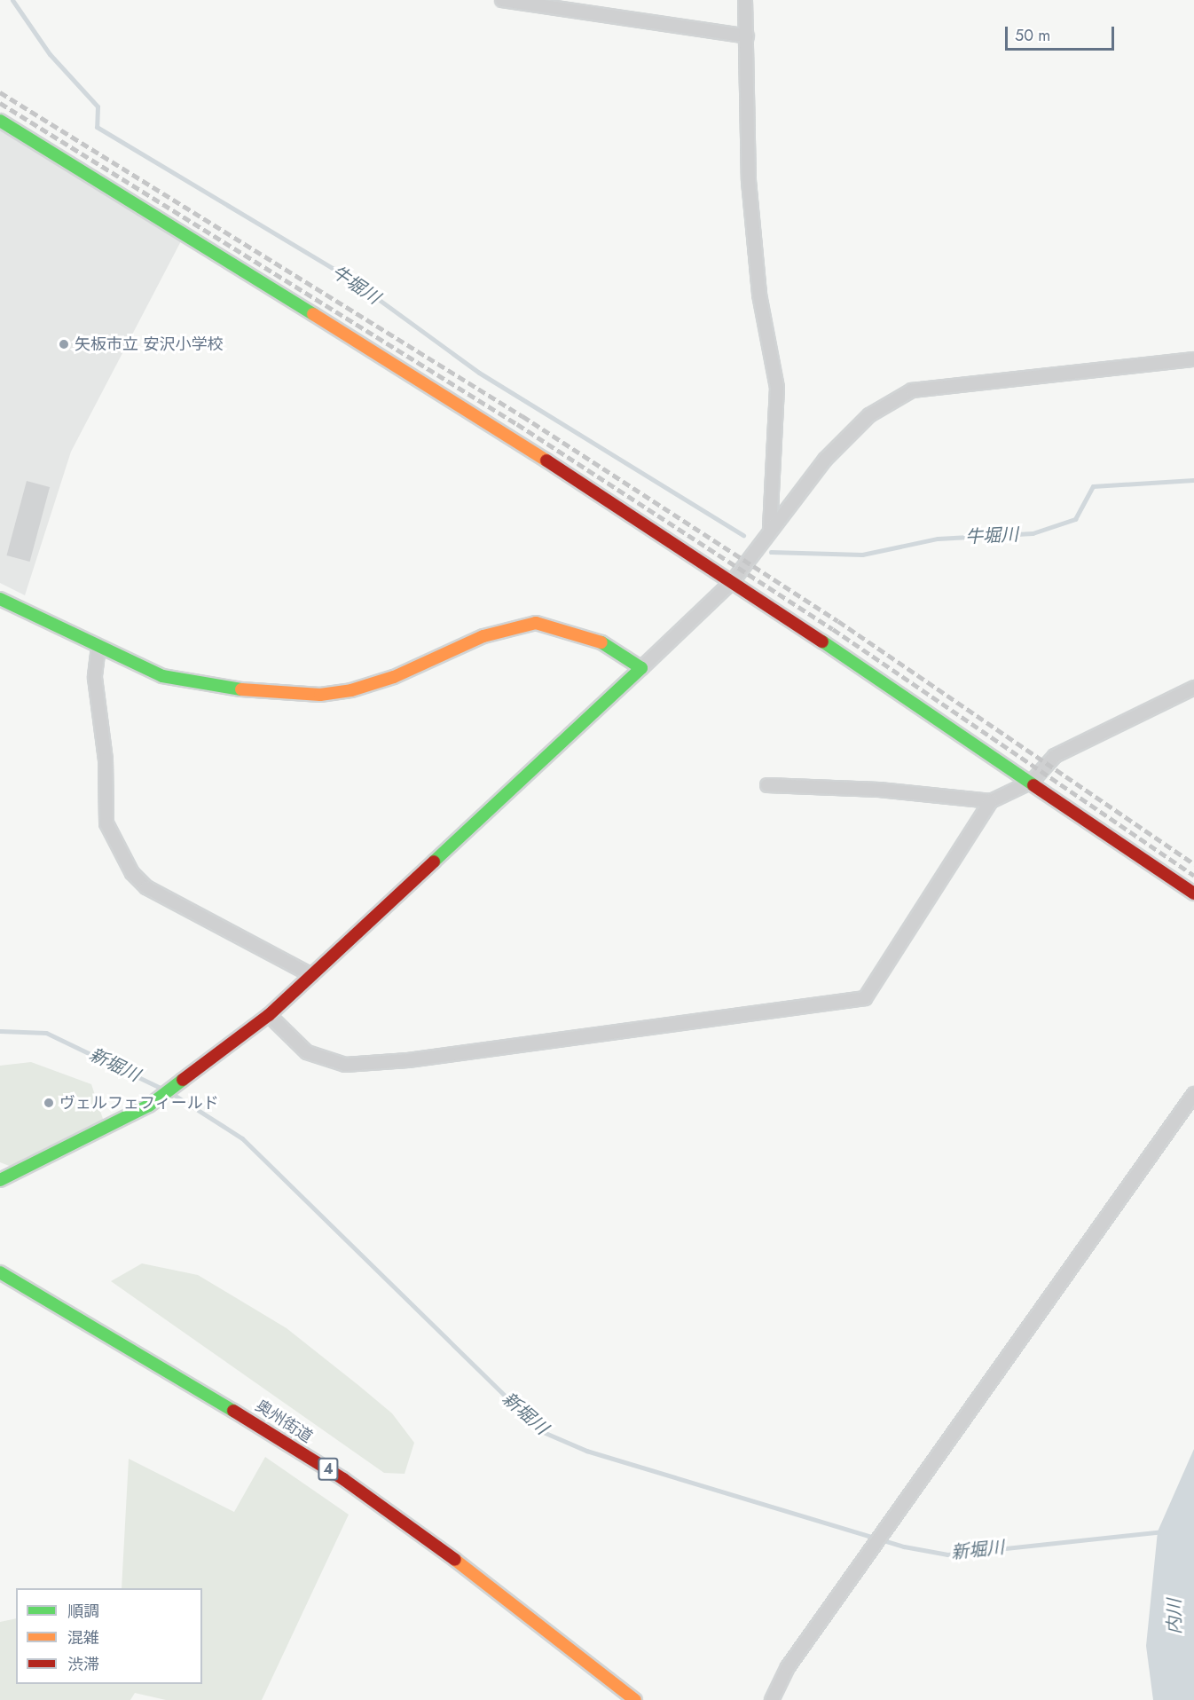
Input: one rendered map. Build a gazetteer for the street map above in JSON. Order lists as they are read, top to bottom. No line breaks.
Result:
{"streets":{"main road":["奥州街道","4"]},"water":["牛堀川","新堀川","内川"],"places":["矢板市立 安沢小学校","ヴェルフェフィールド"],"legend":["順調","混雑","渋滞"],"scale_bar":"50 m"}
